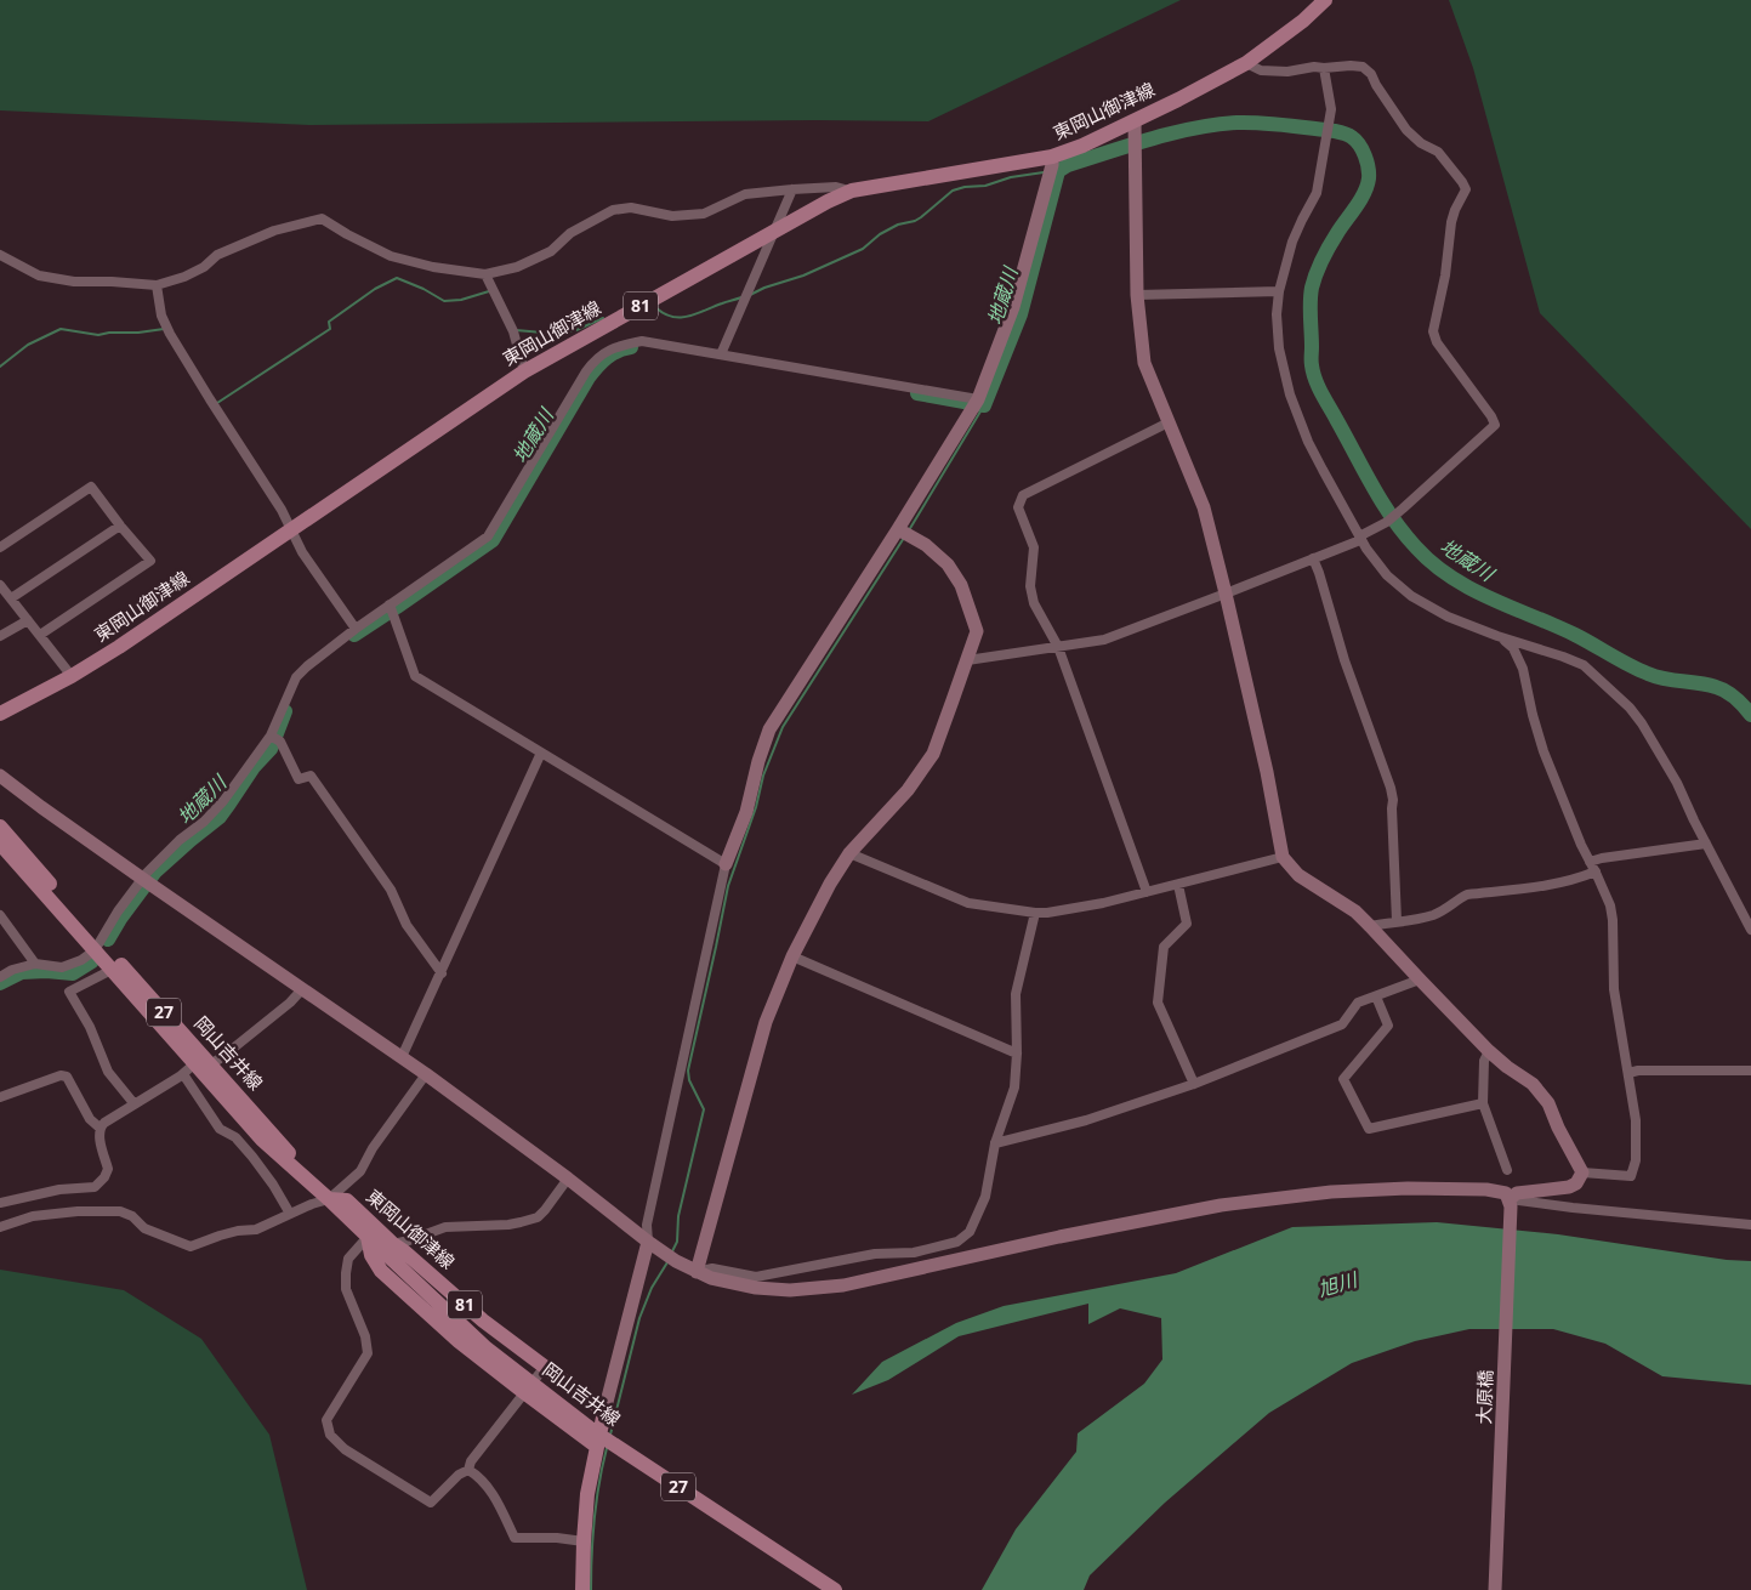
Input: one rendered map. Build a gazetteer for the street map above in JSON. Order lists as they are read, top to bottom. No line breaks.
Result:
{"streets":{"main road":["東岡山御津線","81","27","岡山吉井線"],"street":["大原橋"]},"crossings":[["東岡山御津線","岡山吉井線"]],"water":["地蔵川","旭川"]}
